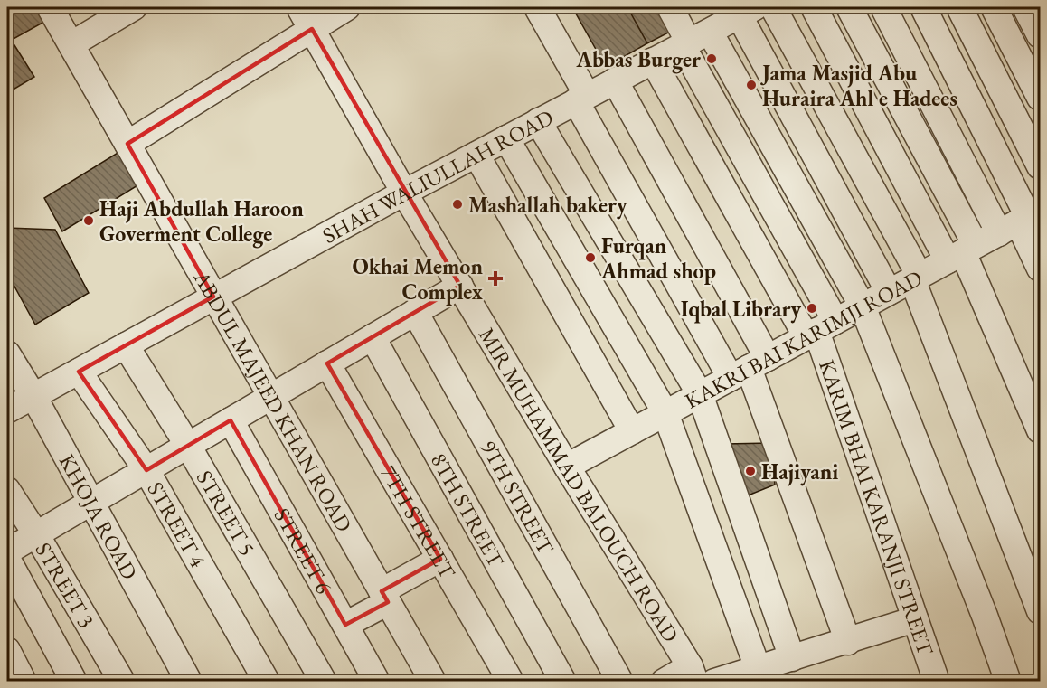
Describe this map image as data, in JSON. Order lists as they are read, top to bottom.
{
  "streets": {
    "street": [
      "SHAH WALIULLAH ROAD",
      "KAKRI BAI KARIMJI ROAD",
      "ABDUL MAJEED KHAN ROAD",
      "MIR MUHAMMAD BALOUCH ROAD",
      "9TH STREET",
      "KARIM BHAI KARANJI STREET",
      "8TH STREET",
      "STREET 5",
      "KHOJA ROAD",
      "7TH STREET",
      "STREET 4",
      "STREET 6",
      "STREET 3"
    ]
  },
  "crossings": [
    ["SHAH WALIULLAH ROAD", "ABDUL MAJEED KHAN ROAD"],
    ["SHAH WALIULLAH ROAD", "MIR MUHAMMAD BALOUCH ROAD"],
    ["SHAH WALIULLAH ROAD", "STREET 5"],
    ["SHAH WALIULLAH ROAD", "KHOJA ROAD"],
    ["SHAH WALIULLAH ROAD", "STREET 4"],
    ["KAKRI BAI KARIMJI ROAD", "MIR MUHAMMAD BALOUCH ROAD"],
    ["KAKRI BAI KARIMJI ROAD", "KARIM BHAI KARANJI STREET"]
  ],
  "places": {
    "other": [
      "Abbas Burger",
      "Jama Masjid Abu Huraira Ahl e Hadees",
      "Mashallah bakery",
      "Haji Abdullah Haroon Goverment College",
      "Furqan Ahmad shop",
      "Iqbal Library",
      "Hajiyani"
    ],
    "health": ["Okhai Memon Complex"]
  }
}
